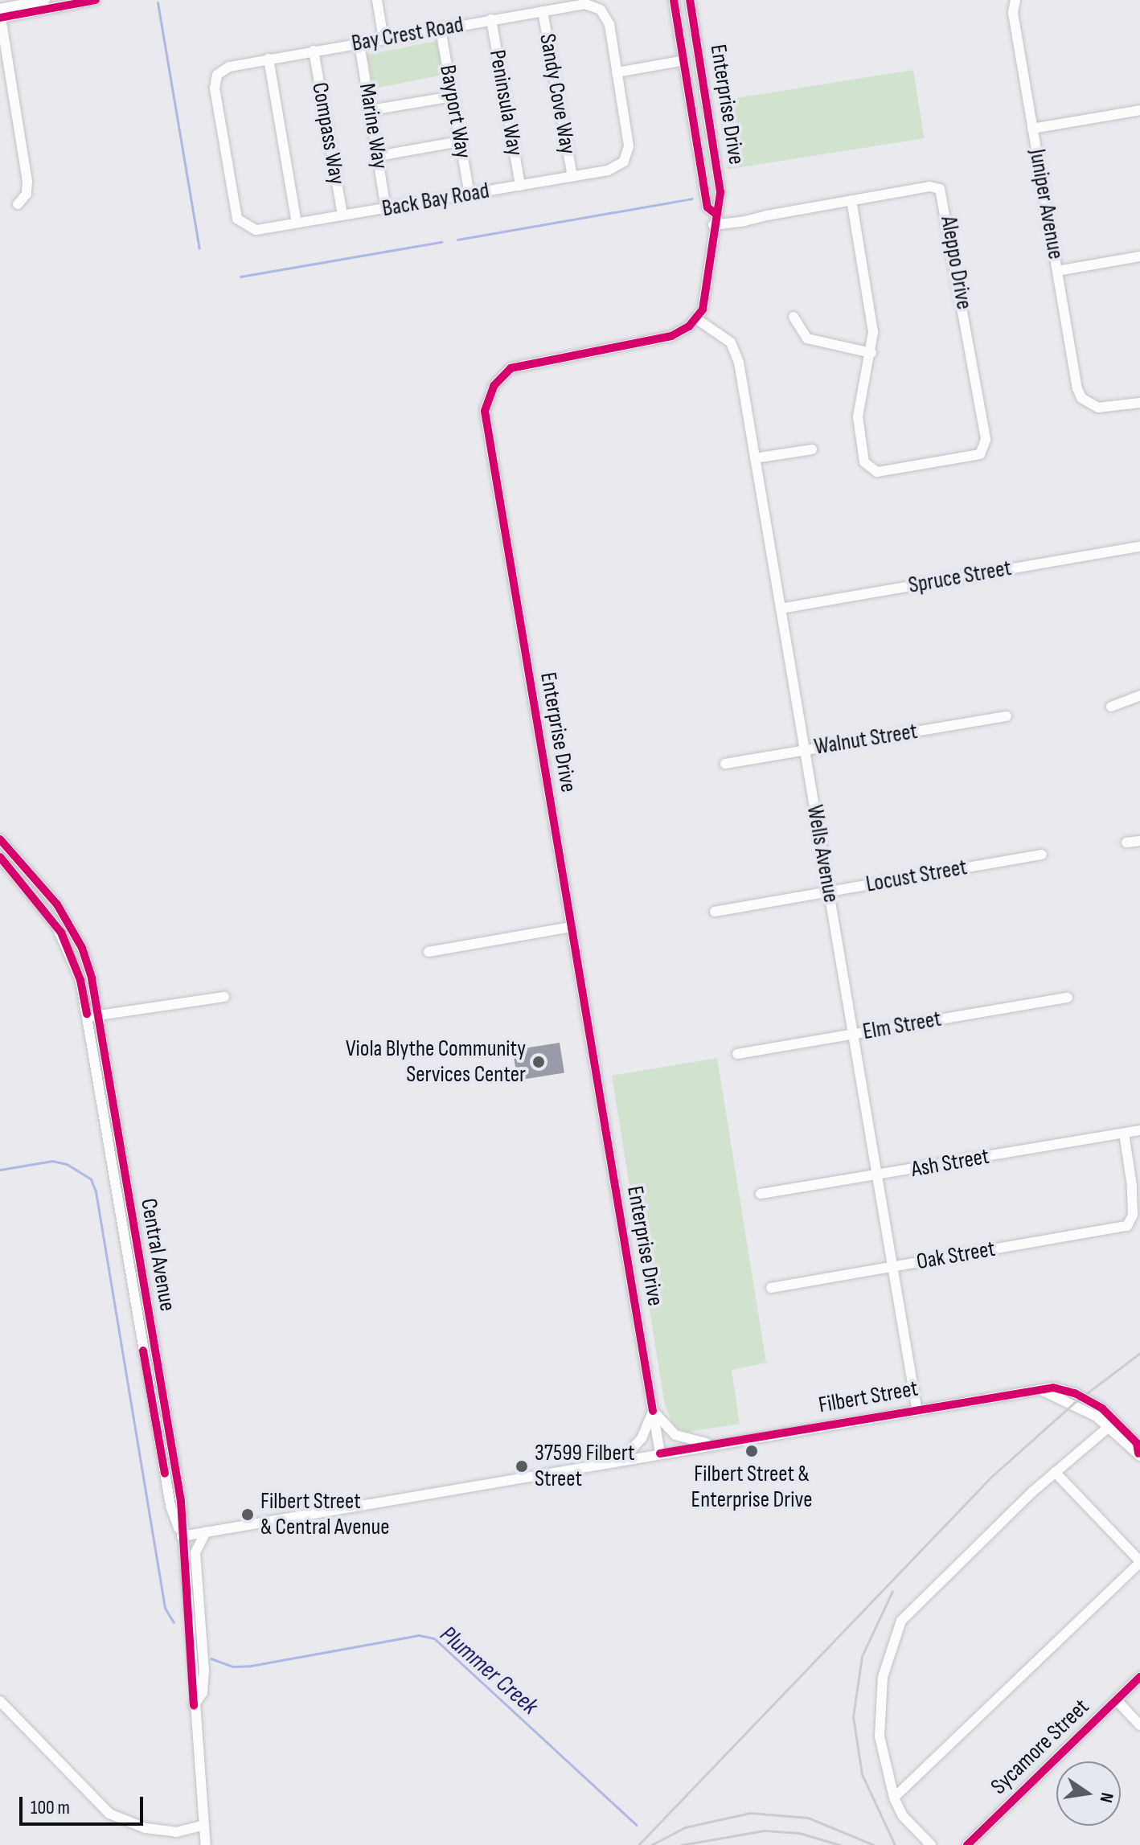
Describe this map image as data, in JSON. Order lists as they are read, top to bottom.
{
  "streets": {
    "street": [
      "Bay Crest Road",
      "Sandy Cove Way",
      "Peninsula Way",
      "Enterprise Drive",
      "Bayport Way",
      "Marine Way",
      "Compass Way",
      "Back Bay Road",
      "Juniper Avenue",
      "Aleppo Drive",
      "Spruce Street",
      "Walnut Street",
      "Wells Avenue",
      "Locust Street",
      "Elm Street",
      "Ash Street",
      "Central Avenue",
      "Oak Street",
      "Filbert Street",
      "Sycamore Street"
    ]
  },
  "crossings": [
    ["Bay Crest Road", "Sandy Cove Way"],
    ["Bay Crest Road", "Peninsula Way"],
    ["Bay Crest Road", "Bayport Way"],
    ["Bay Crest Road", "Marine Way"],
    ["Bay Crest Road", "Compass Way"],
    ["Bay Crest Road", "Back Bay Road"],
    ["Sandy Cove Way", "Back Bay Road"],
    ["Peninsula Way", "Back Bay Road"],
    ["Enterprise Drive", "Aleppo Drive"],
    ["Enterprise Drive", "Wells Avenue"],
    ["Enterprise Drive", "Filbert Street"],
    ["Bayport Way", "Back Bay Road"],
    ["Marine Way", "Back Bay Road"],
    ["Compass Way", "Back Bay Road"],
    ["Spruce Street", "Wells Avenue"],
    ["Walnut Street", "Wells Avenue"],
    ["Wells Avenue", "Locust Street"],
    ["Wells Avenue", "Elm Street"],
    ["Wells Avenue", "Ash Street"],
    ["Wells Avenue", "Oak Street"],
    ["Wells Avenue", "Filbert Street"],
    ["Ash Street", "Oak Street"],
    ["Central Avenue", "Filbert Street"]
  ],
  "water": ["Plummer Creek"],
  "places": [
    "Viola Blythe Community Services Center",
    "Filbert Street & Enterprise Drive",
    "37599 Filbert Street",
    "Filbert Street & Central Avenue"
  ],
  "scale_bar": "100 m",
  "north": "right"
}
